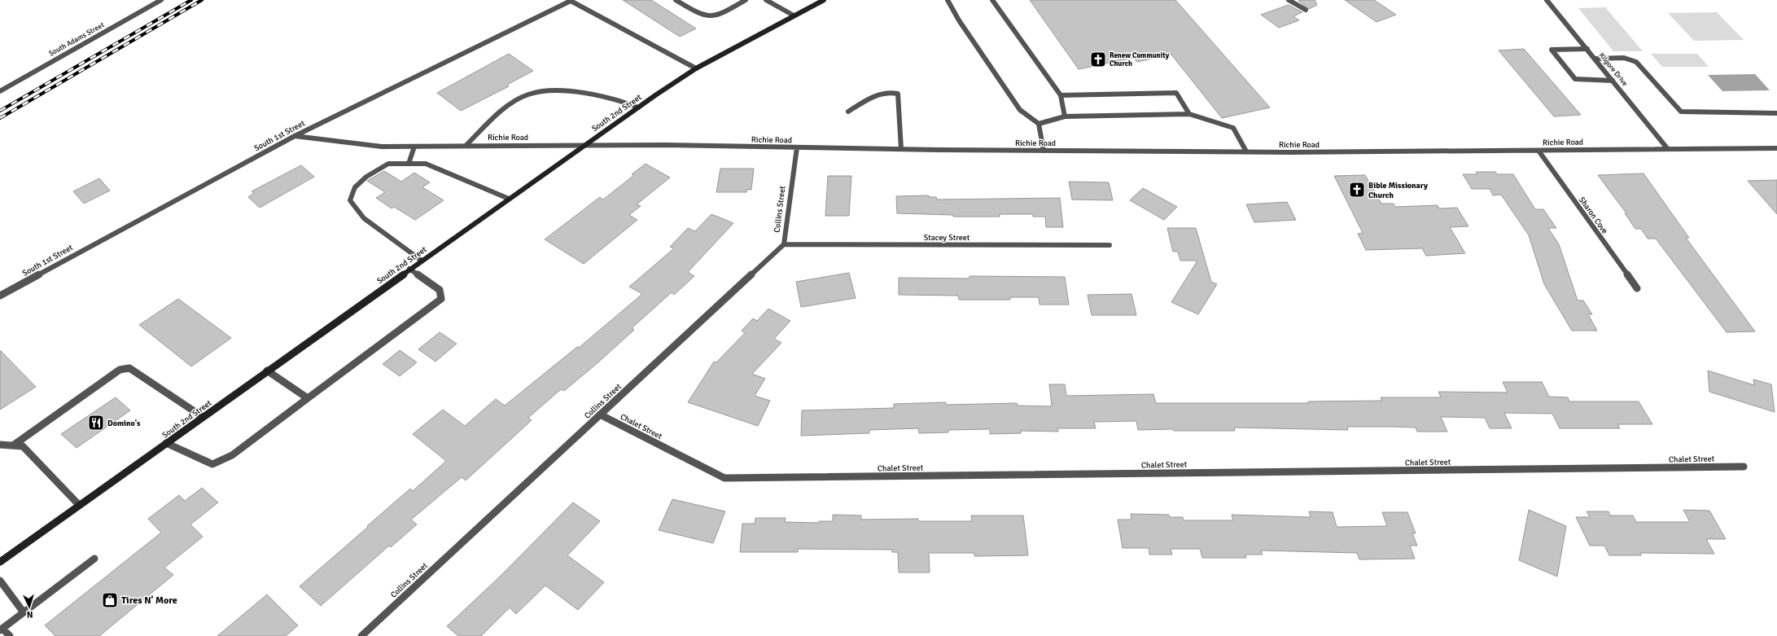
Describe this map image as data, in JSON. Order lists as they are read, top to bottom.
{
  "streets": {
    "main road": ["South 2nd Street"],
    "street": [
      "South Adams Street",
      "Kilgore Drive",
      "South 1st Street",
      "Richie Road",
      "Collins Street",
      "Sharon Cove",
      "Stacey Street",
      "Chalet Street"
    ]
  },
  "crossings": [
    ["Kilgore Drive", "Richie Road"],
    ["South 2nd Street", "Richie Road"],
    ["South 1st Street", "Richie Road"],
    ["Richie Road", "Collins Street"],
    ["Richie Road", "Sharon Cove"],
    ["Collins Street", "Stacey Street"],
    ["Collins Street", "Chalet Street"]
  ],
  "places": {
    "church": ["Renew Community Church", "Bible Missionary Church"],
    "restaurant": ["Domino's"],
    "shop": ["Tires N' More"]
  },
  "north": "bottom"
}
